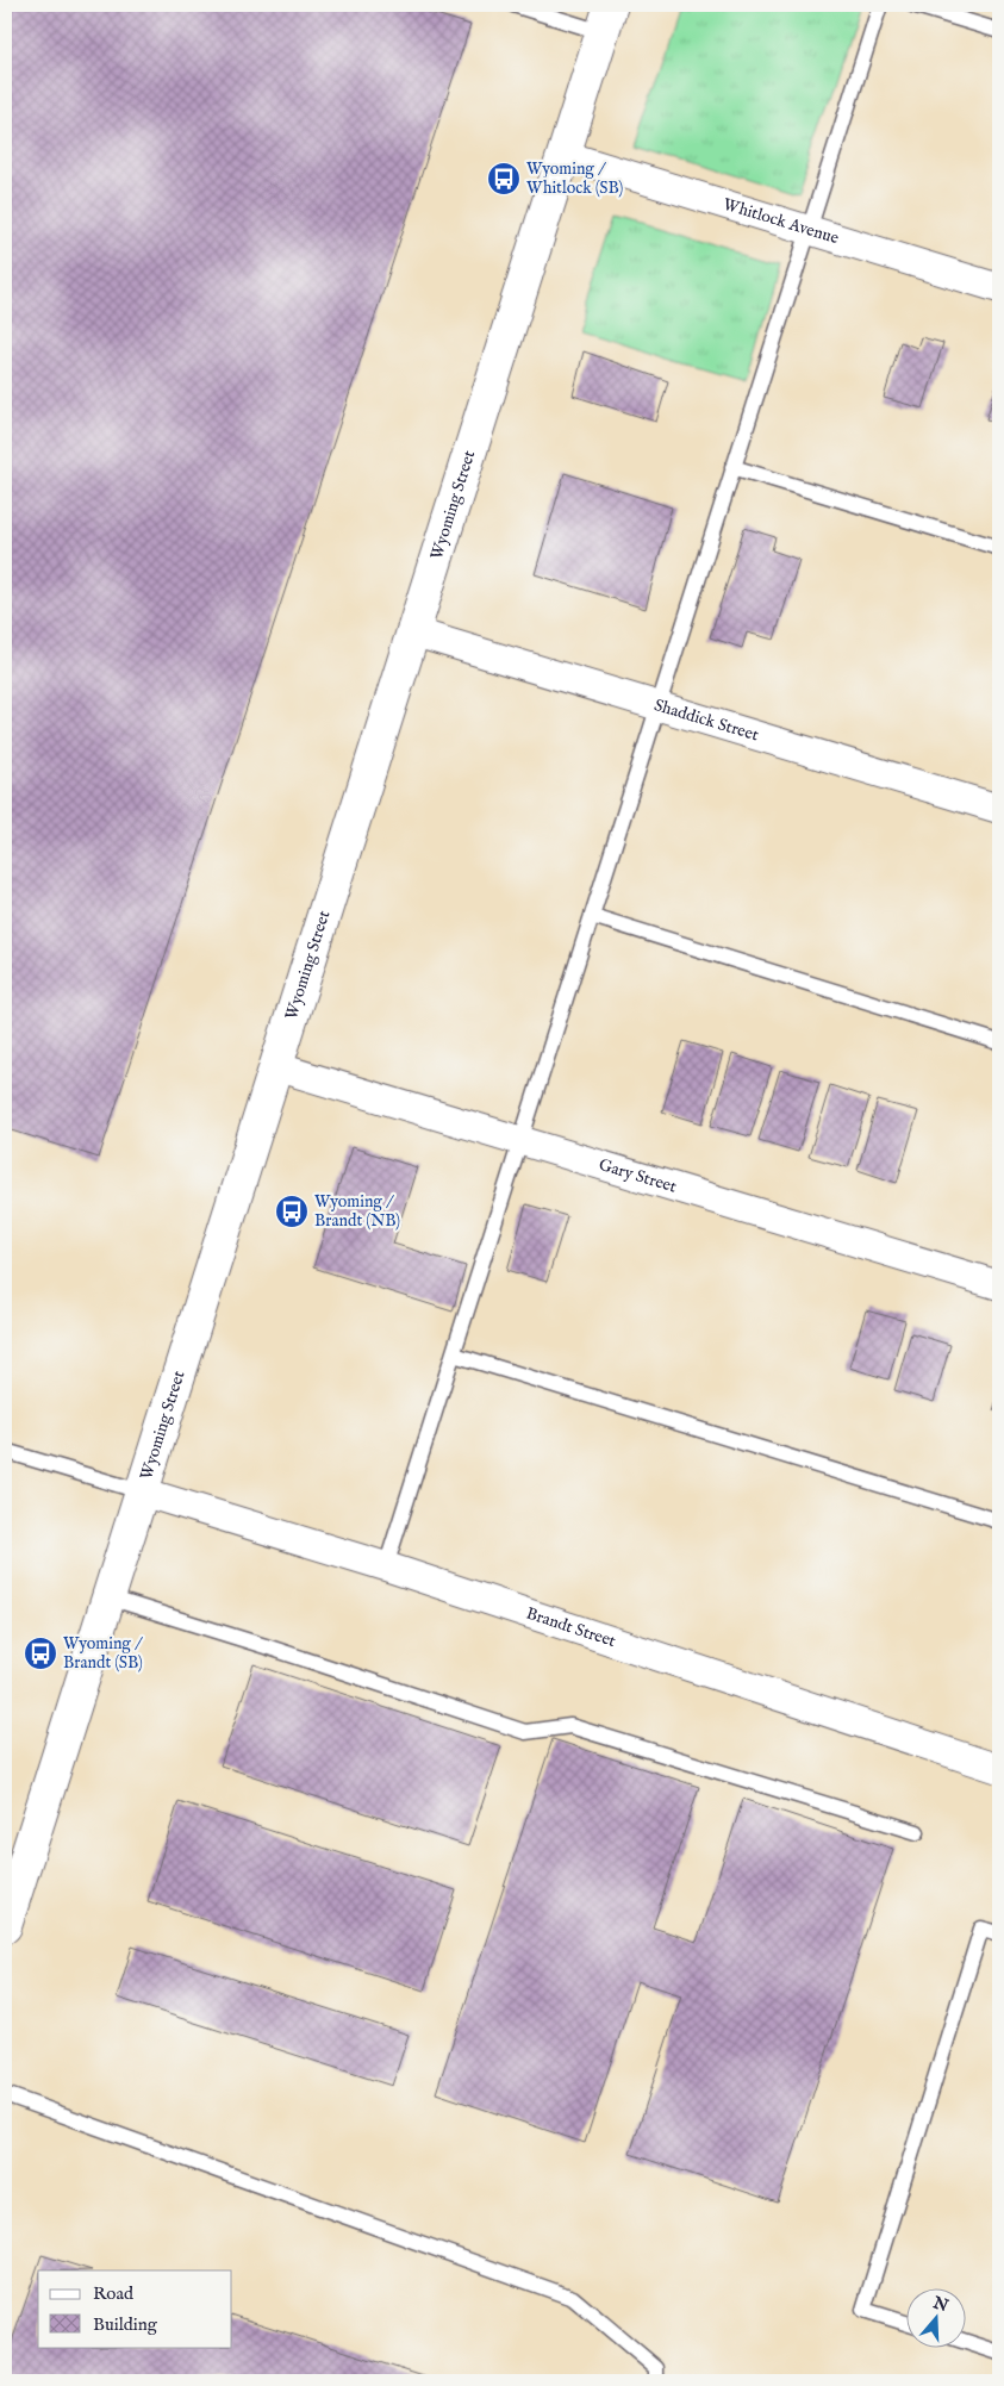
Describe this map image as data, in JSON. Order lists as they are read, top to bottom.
{
  "streets": {
    "street": [
      "Whitlock Avenue",
      "Wyoming Street",
      "Shaddick Street",
      "Gary Street",
      "Brandt Street"
    ]
  },
  "crossings": [
    ["Whitlock Avenue", "Wyoming Street"],
    ["Wyoming Street", "Shaddick Street"],
    ["Wyoming Street", "Gary Street"],
    ["Wyoming Street", "Brandt Street"]
  ],
  "places": {
    "bus stop": ["Wyoming / Whitlock (SB)", "Wyoming / Brandt (NB)", "Wyoming / Brandt (SB)"]
  },
  "legend": ["Road", "Building"],
  "north": "top"
}
